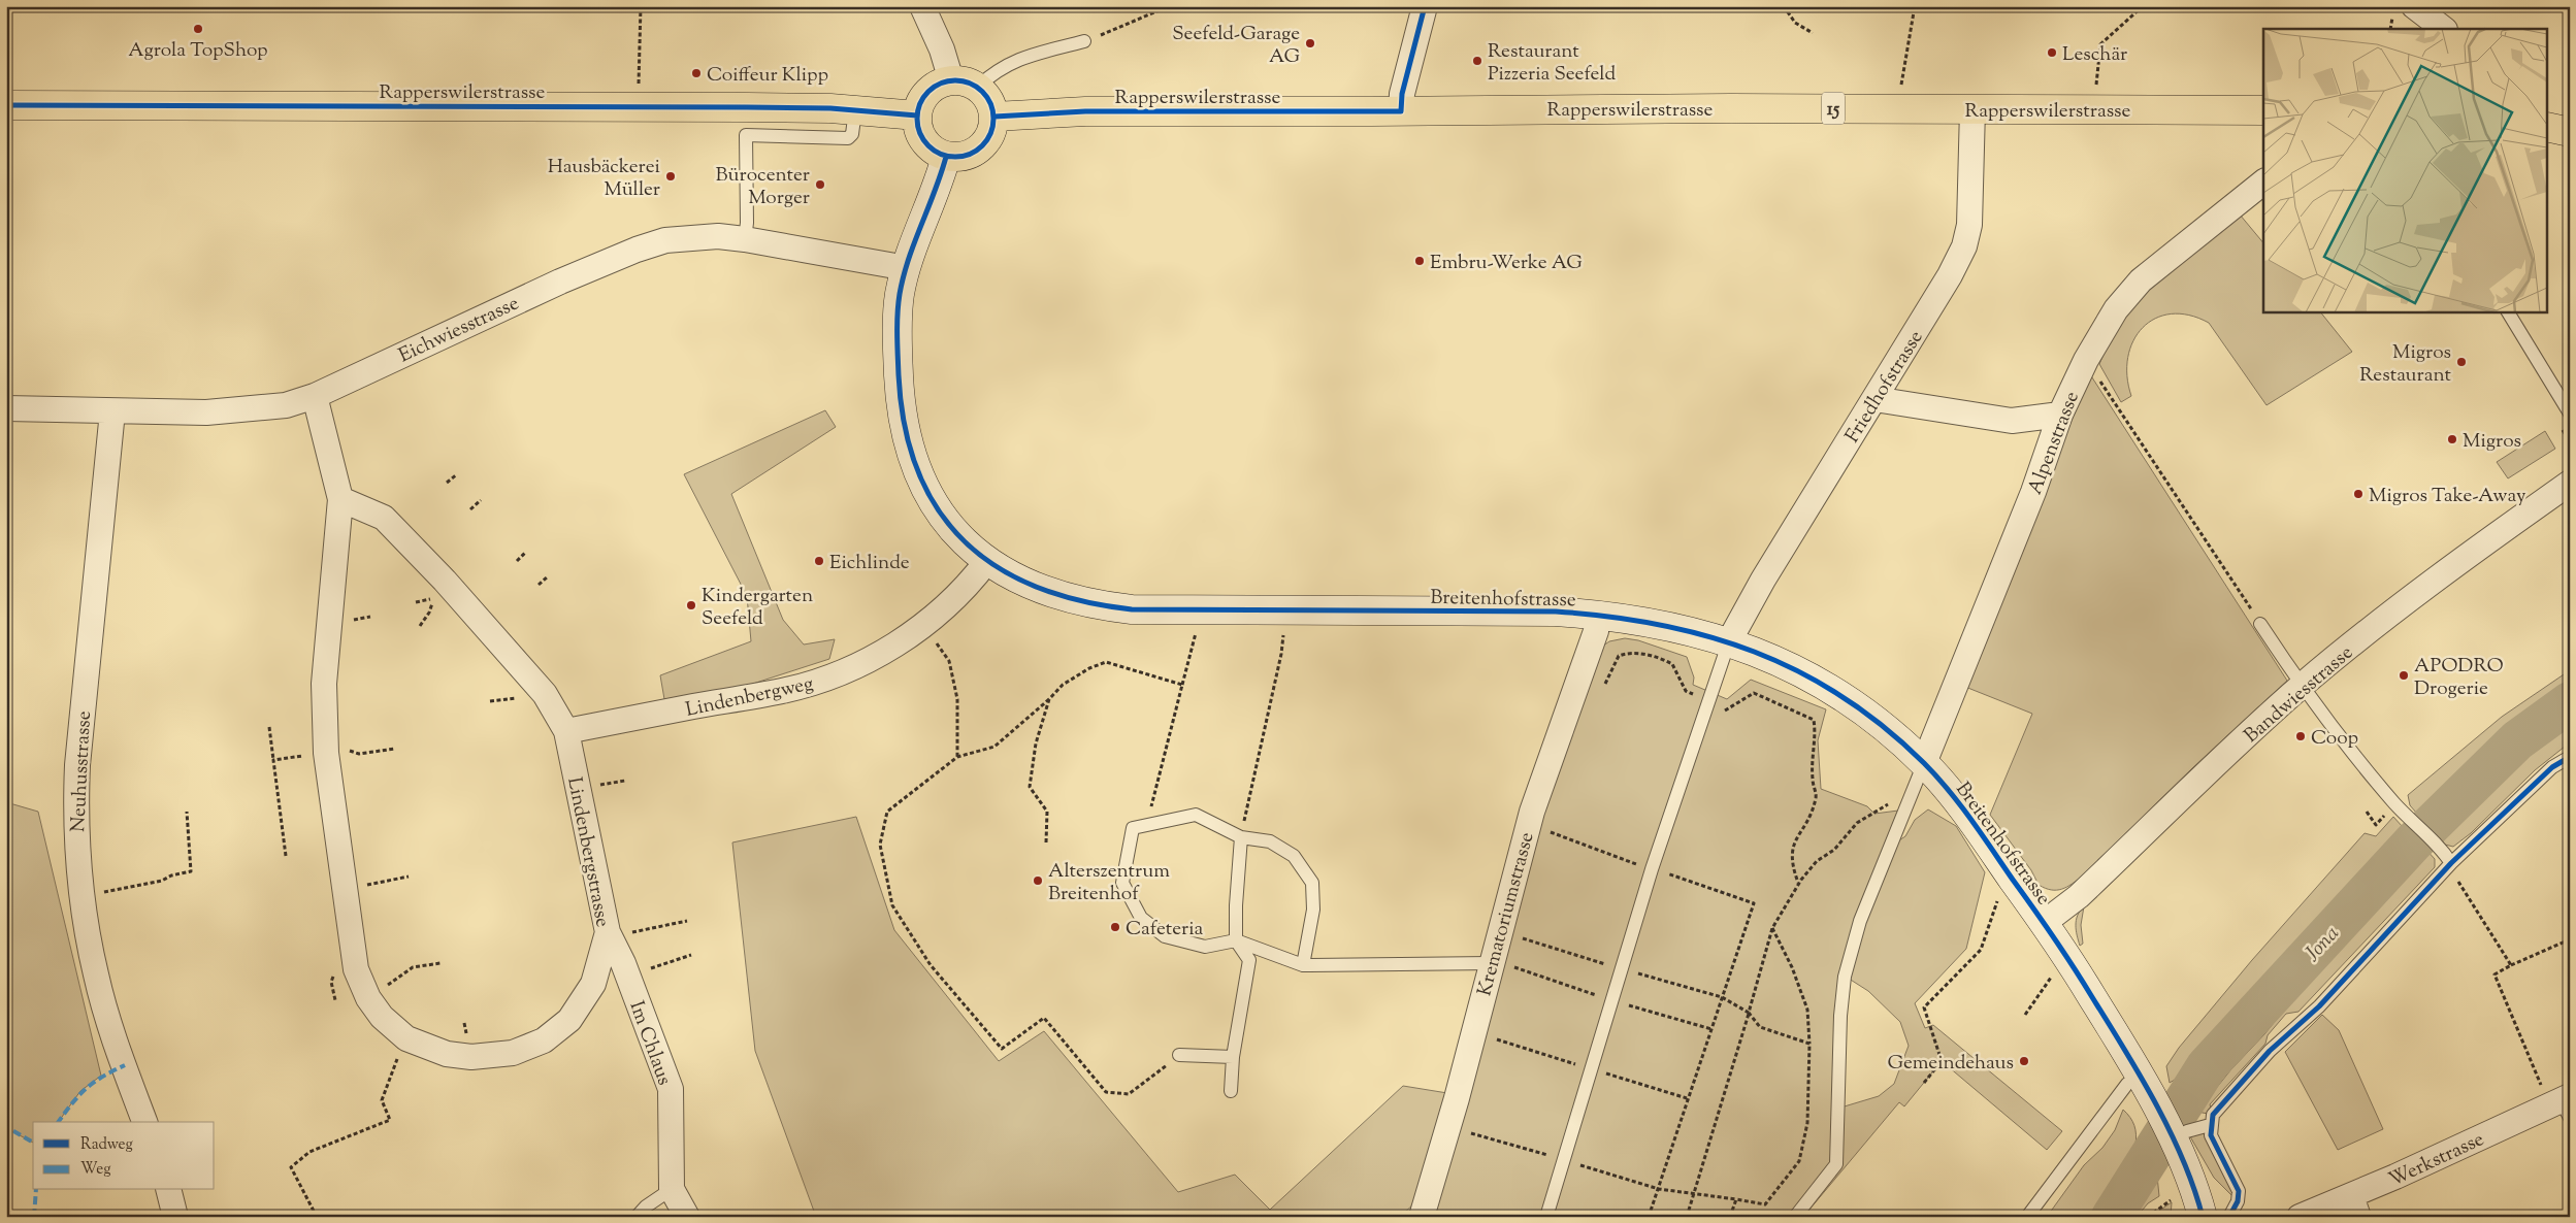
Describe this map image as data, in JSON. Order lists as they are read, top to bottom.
{
  "streets": {
    "main road": ["Rapperswilerstrasse", "15"],
    "street": [
      "Eichwiesstrasse",
      "Friedhofstrasse",
      "Alpenstrasse",
      "Breitenhofstrasse",
      "Bandwiesstrasse",
      "Lindenbergweg",
      "Neuhusstrasse",
      "Lindenbergstrasse",
      "Krematoriumstrasse",
      "Im Chlaus",
      "Werkstrasse"
    ]
  },
  "crossings": [
    ["Rapperswilerstrasse", "Friedhofstrasse"],
    ["Rapperswilerstrasse", "Breitenhofstrasse"],
    ["Eichwiesstrasse", "Breitenhofstrasse"],
    ["Eichwiesstrasse", "Neuhusstrasse"],
    ["Eichwiesstrasse", "Lindenbergstrasse"],
    ["Friedhofstrasse", "Breitenhofstrasse"],
    ["Alpenstrasse", "Breitenhofstrasse"],
    ["Breitenhofstrasse", "Bandwiesstrasse"],
    ["Breitenhofstrasse", "Lindenbergweg"],
    ["Breitenhofstrasse", "Krematoriumstrasse"],
    ["Lindenbergweg", "Lindenbergstrasse"],
    ["Lindenbergstrasse", "Im Chlaus"]
  ],
  "water": ["Jona"],
  "places": [
    "Agrola TopShop",
    "Seefeld-Garage AG",
    "Leschär",
    "Restaurant Pizzeria Seefeld",
    "Coiffeur Klipp",
    "Hausbäckerei Müller",
    "Bürocenter Morger",
    "Embru-Werke AG",
    "Migros Restaurant",
    "Migros",
    "Migros Take-Away",
    "Eichlinde",
    "Kindergarten Seefeld",
    "APODRO Drogerie",
    "Coop",
    "Alterszentrum Breitenhof",
    "Cafeteria",
    "Gemeindehaus"
  ],
  "legend": ["Radweg", "Weg"]
}
